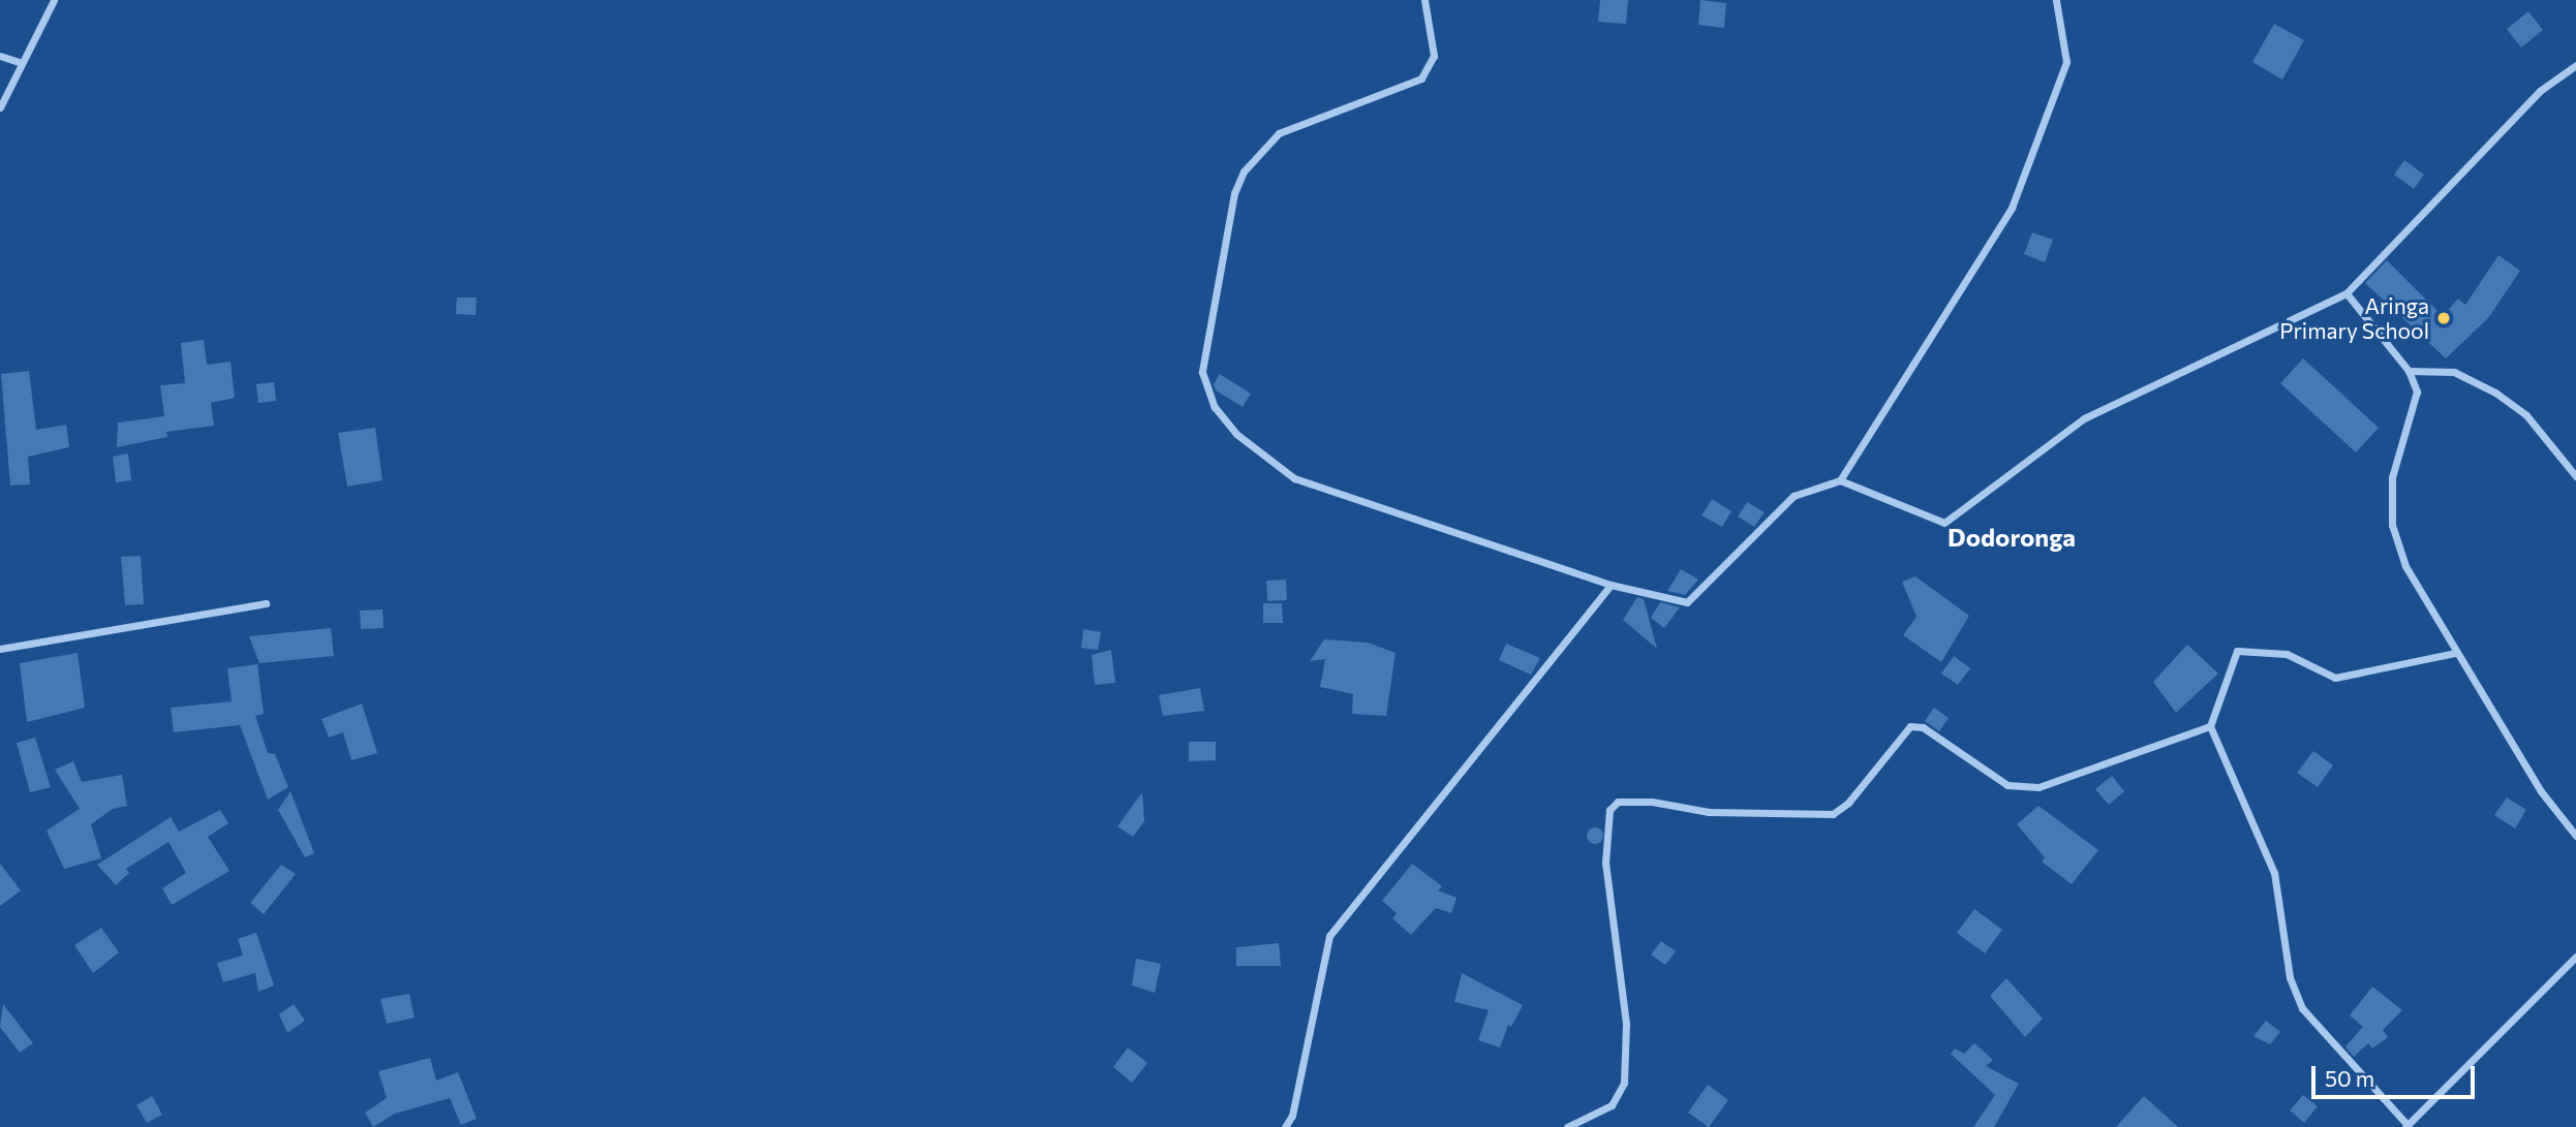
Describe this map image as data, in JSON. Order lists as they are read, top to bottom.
{
  "districts": ["Dodoronga"],
  "places": ["Aringa Primary School"],
  "scale_bar": "50 m"
}
